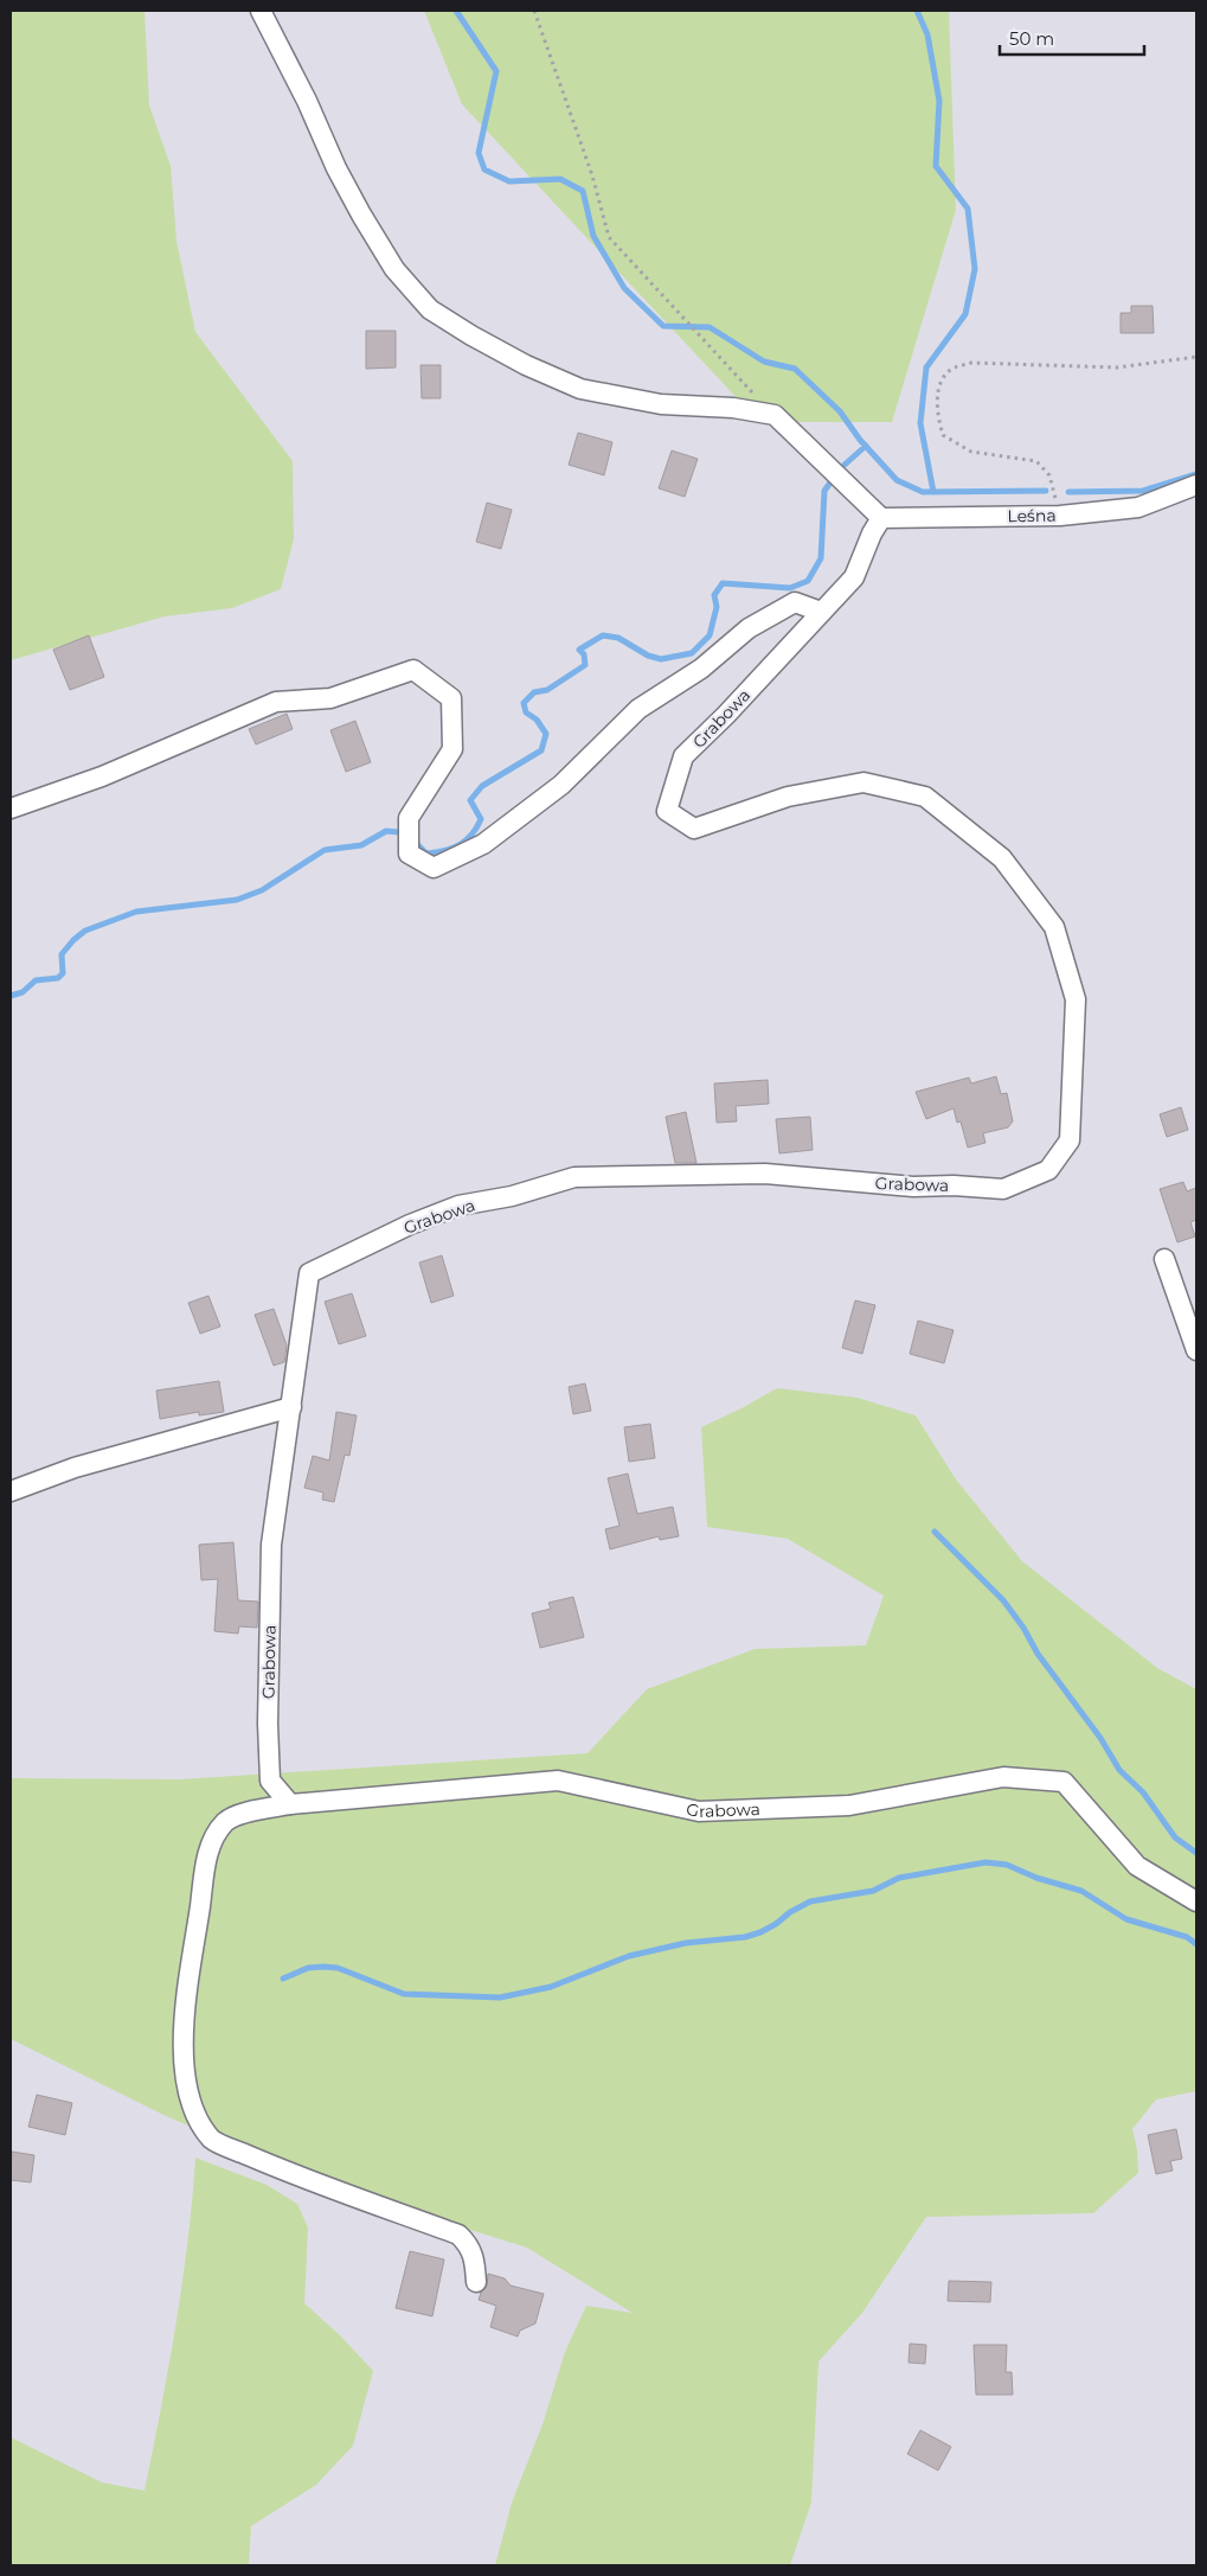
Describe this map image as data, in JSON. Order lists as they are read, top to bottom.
{
  "streets": {
    "street": ["Leśna", "Grabowa"]
  },
  "crossings": [
    ["Leśna", "Grabowa"]
  ],
  "scale_bar": "50 m"
}
